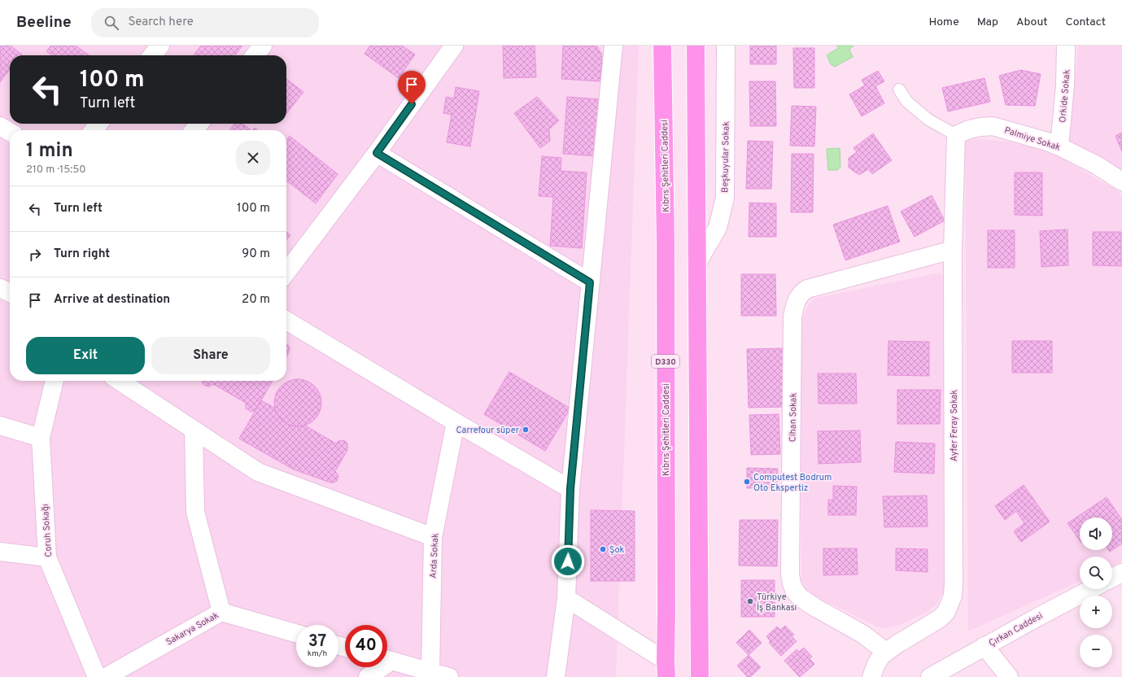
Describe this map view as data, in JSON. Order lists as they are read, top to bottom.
{
  "streets": {
    "highway": ["Kıbrıs Şehitleri Caddesi", "D330"],
    "street": [
      "Orkide Sokak",
      "Palmiye Sokak",
      "Beşkuyular Sokak",
      "Cihan Sokak",
      "Ayfer Feray Sokak",
      "Coruh Sokağı",
      "Arda Sokak",
      "Sakarya Sokak",
      "Çırkan Caddesi"
    ]
  },
  "crossings": [
    ["Orkide Sokak", "Palmiye Sokak"],
    ["Palmiye Sokak", "Ayfer Feray Sokak"],
    ["Cihan Sokak", "Ayfer Feray Sokak"]
  ],
  "places": [
    "Carrefour süper",
    "Computest Bodrum Oto Ekspertiz",
    "Şok",
    "Türkiye İş Bankası"
  ],
  "page": {
    "header": "Beeline",
    "search": "Search here",
    "nav": [
      "Home",
      "Map",
      "About",
      "Contact"
    ],
    "turn": ["100 m", "Turn left"],
    "heading": ["1 min", "210 m · 15:50"],
    "list": [
      {
        "name": "Turn left",
        "value": "100 m"
      },
      {
        "name": "Turn right",
        "value": "90 m"
      },
      {
        "name": "Arrive at destination",
        "value": "20 m"
      }
    ],
    "buttons": ["Exit", "Share"],
    "map_buttons": ["+", "−"],
    "speed": "37 km/h",
    "limit": "40"
  }
}
